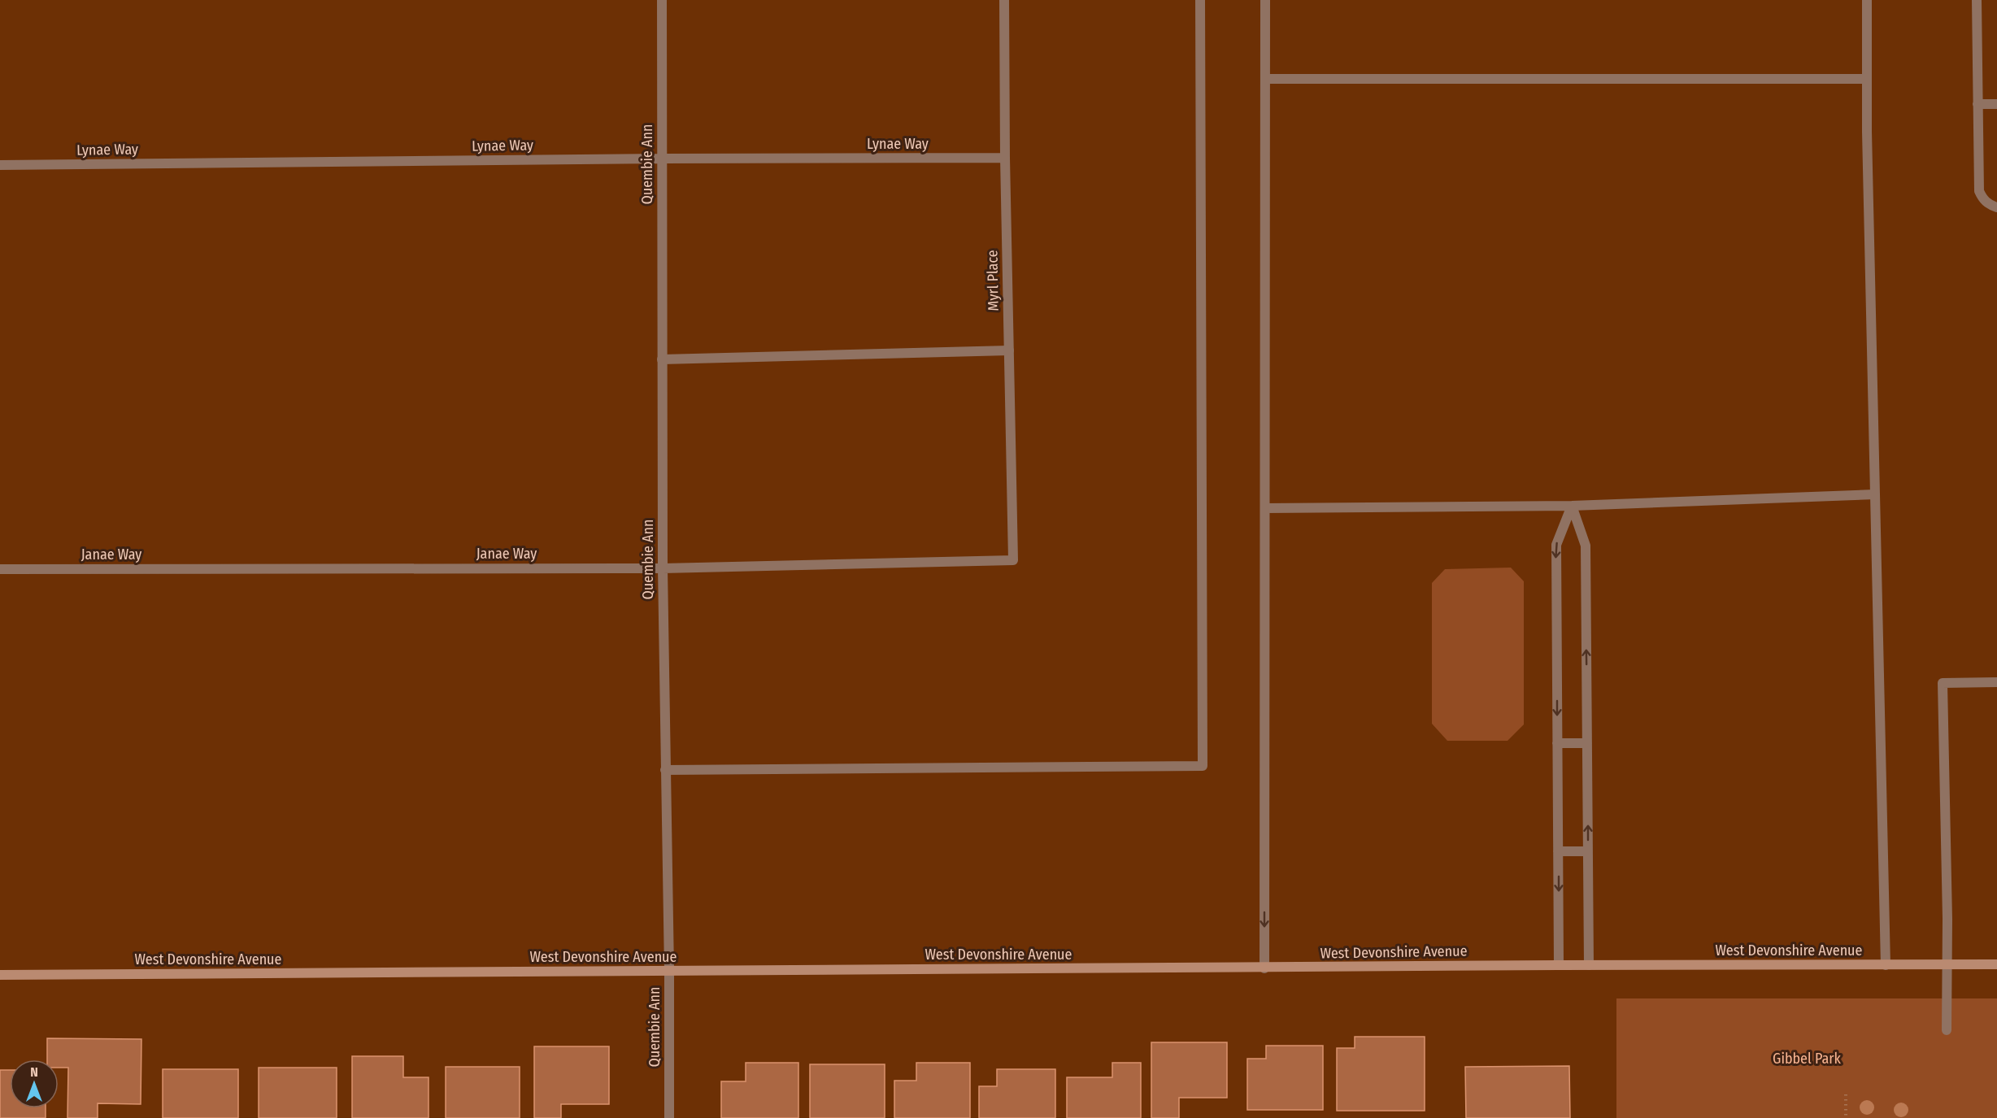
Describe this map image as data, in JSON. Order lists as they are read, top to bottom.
{
  "streets": {
    "street": [
      "Lynae Way",
      "Quembie Ann",
      "Myrl Place",
      "Janae Way",
      "West Devonshire Avenue"
    ]
  },
  "crossings": [
    ["Lynae Way", "Quembie Ann"],
    ["Lynae Way", "Myrl Place"],
    ["Quembie Ann", "Janae Way"],
    ["Quembie Ann", "West Devonshire Avenue"],
    ["Myrl Place", "Janae Way"]
  ],
  "parks": ["Gibbel Park"],
  "north": "top"
}
